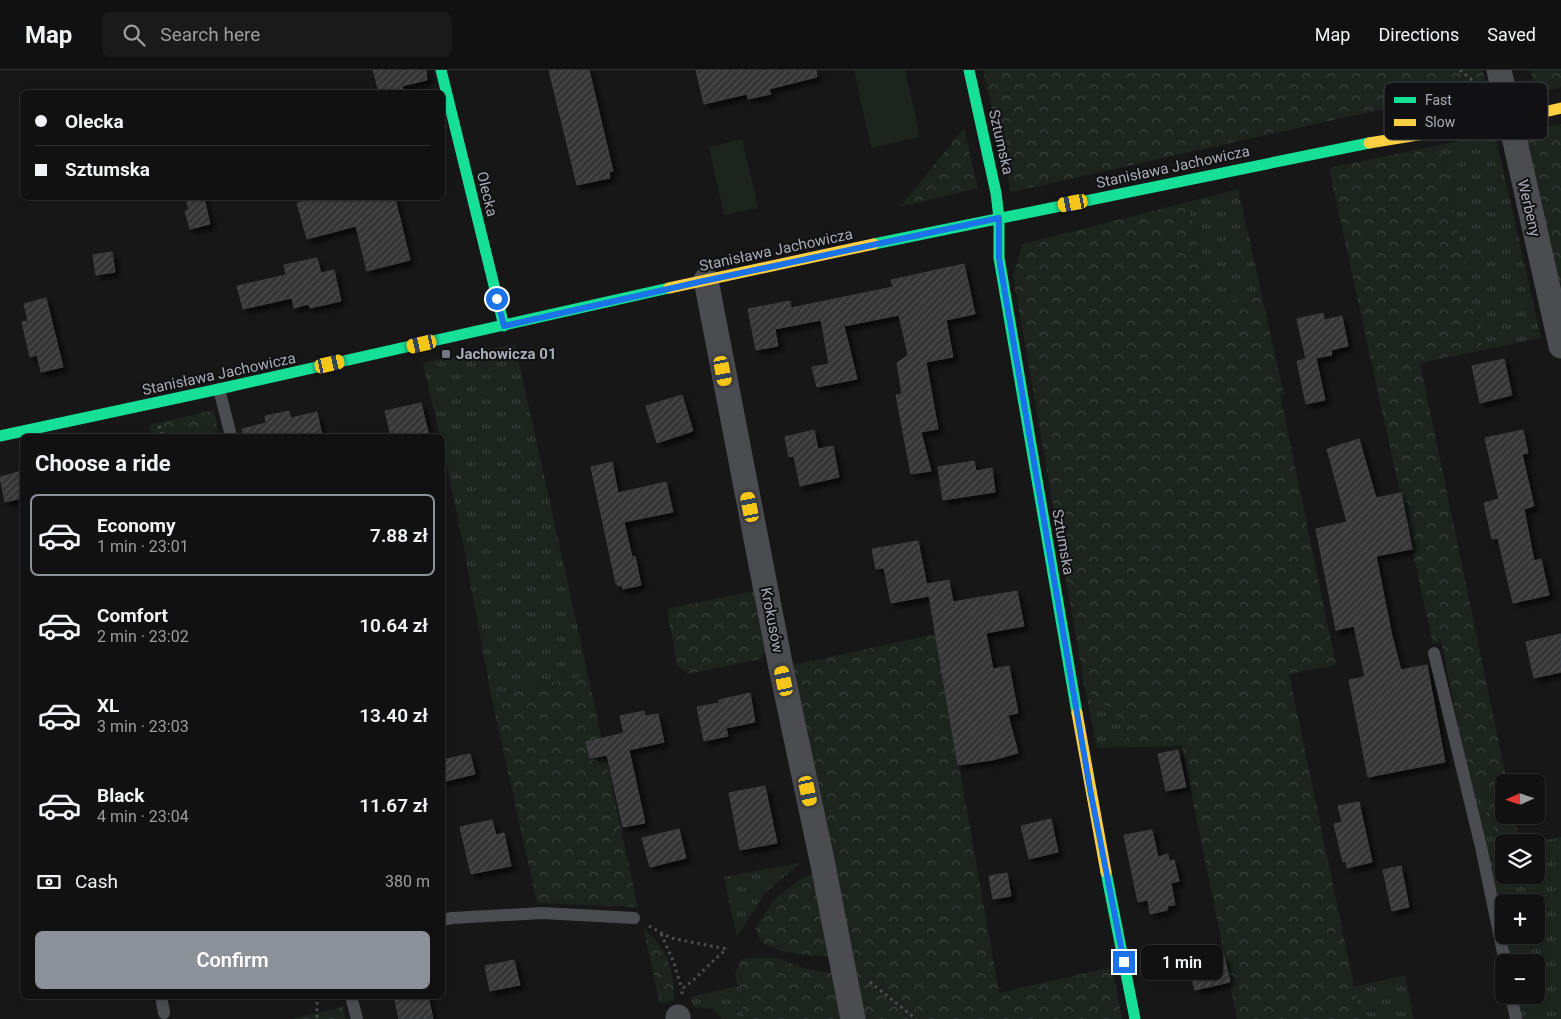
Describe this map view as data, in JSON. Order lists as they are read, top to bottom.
{
  "streets": {
    "street": [
      "Sztumska",
      "Stanisława Jachowicza",
      "Olecka",
      "Werbeny",
      "Krokusów"
    ]
  },
  "crossings": [
    ["Sztumska", "Stanisława Jachowicza"],
    ["Stanisława Jachowicza", "Olecka"],
    ["Stanisława Jachowicza", "Krokusów"]
  ],
  "places": {
    "transit": ["Jachowicza 01"]
  },
  "legend": ["Fast", "Slow"],
  "north": "left",
  "page": {
    "header": "Map",
    "search": "Search here",
    "nav": ["Map", "Directions", "Saved"],
    "banner": ["Olecka", "Sztumska"],
    "heading": "Choose a ride",
    "list": [
      {
        "name": "Economy",
        "note": "1 min · 23:01",
        "value": "7.88 zł"
      },
      {
        "name": "Comfort",
        "note": "2 min · 23:02",
        "value": "10.64 zł"
      },
      {
        "name": "XL",
        "note": "3 min · 23:03",
        "value": "13.40 zł"
      },
      {
        "name": "Black",
        "note": "4 min · 23:04",
        "value": "11.67 zł"
      }
    ],
    "map_buttons": ["+", "−"],
    "pay": ["Cash", "380 m"],
    "buttons": "Confirm",
    "bubble": "1 min"
  }
}
